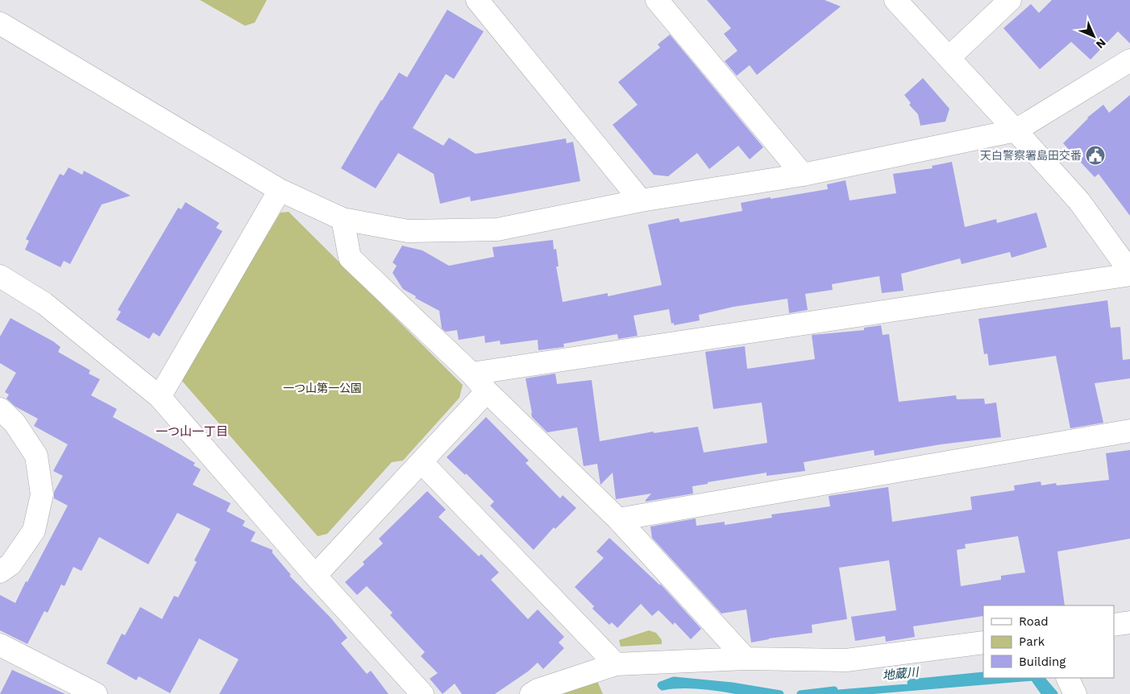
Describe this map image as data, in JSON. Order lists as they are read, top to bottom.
{
  "districts": ["一つ山一丁目"],
  "water": ["地蔵川"],
  "parks": ["一つ山第一公園"],
  "places": {
    "public building": ["天白警察署島田交番"]
  },
  "legend": ["Road", "Park", "Building"],
  "north": "bottom right"
}
